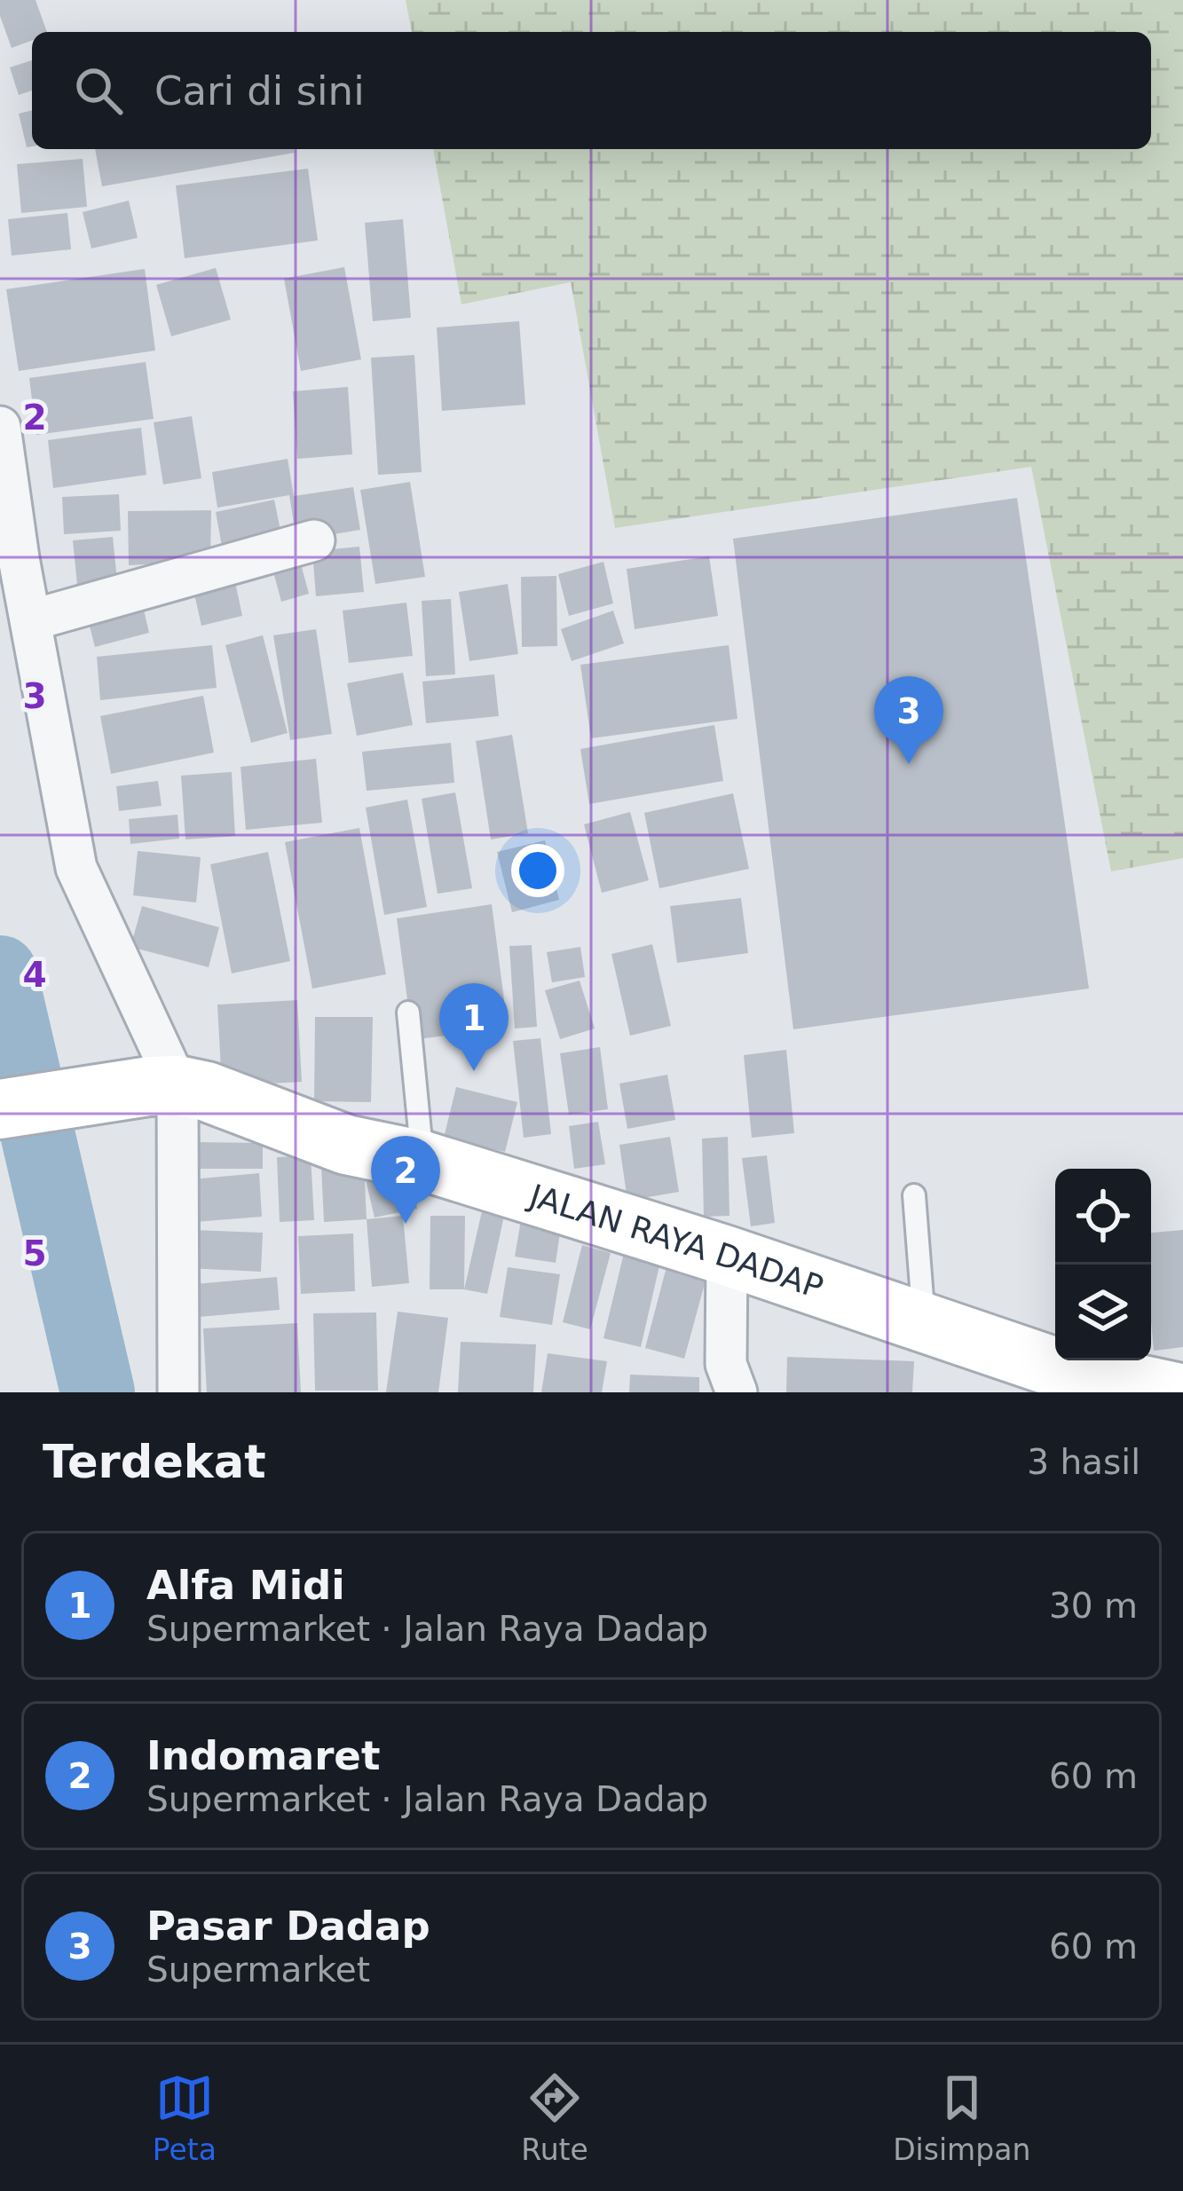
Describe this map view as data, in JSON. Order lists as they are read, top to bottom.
{
  "streets": {
    "main road": ["JALAN RAYA DADAP"]
  },
  "page": {
    "search": "Cari di sini",
    "pins": ["3", "1", "2"],
    "heading": ["Terdekat", "3 hasil"],
    "list": [
      {
        "mark": "1",
        "name": "Alfa Midi",
        "note": "Supermarket · Jalan Raya Dadap",
        "value": "30 m"
      },
      {
        "mark": "2",
        "name": "Indomaret",
        "note": "Supermarket · Jalan Raya Dadap",
        "value": "60 m"
      },
      {
        "mark": "3",
        "name": "Pasar Dadap",
        "note": "Supermarket",
        "value": "60 m"
      }
    ],
    "nav": ["Peta", "Rute", "Disimpan"]
  },
  "grid": {
    "rows": [
      "2",
      "3",
      "4",
      "5"
    ]
  }
}
